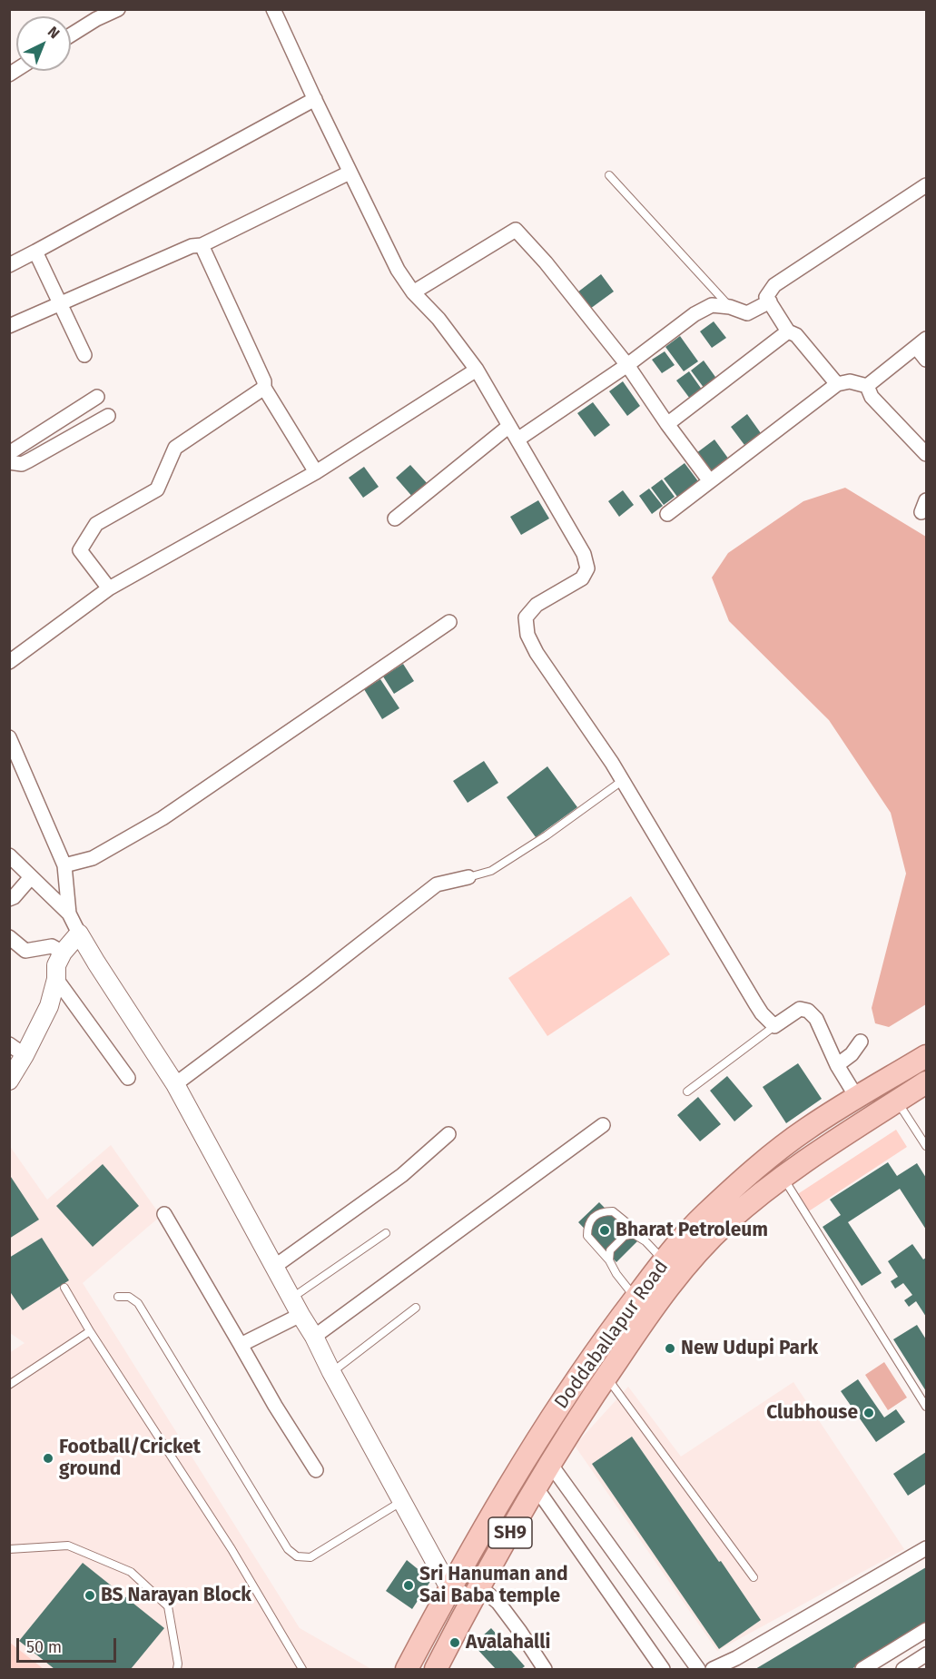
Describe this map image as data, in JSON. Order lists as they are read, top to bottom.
{
  "streets": {
    "main road": ["Doddaballapur Road", "SH9"]
  },
  "places": [
    "Bharat Petroleum",
    "New Udupi Park",
    "Clubhouse",
    "Football/Cricket ground",
    "Sri Hanuman and Sai Baba temple",
    "BS Narayan Block",
    "Avalahalli"
  ],
  "scale_bar": "50 m",
  "north": "top right"
}
